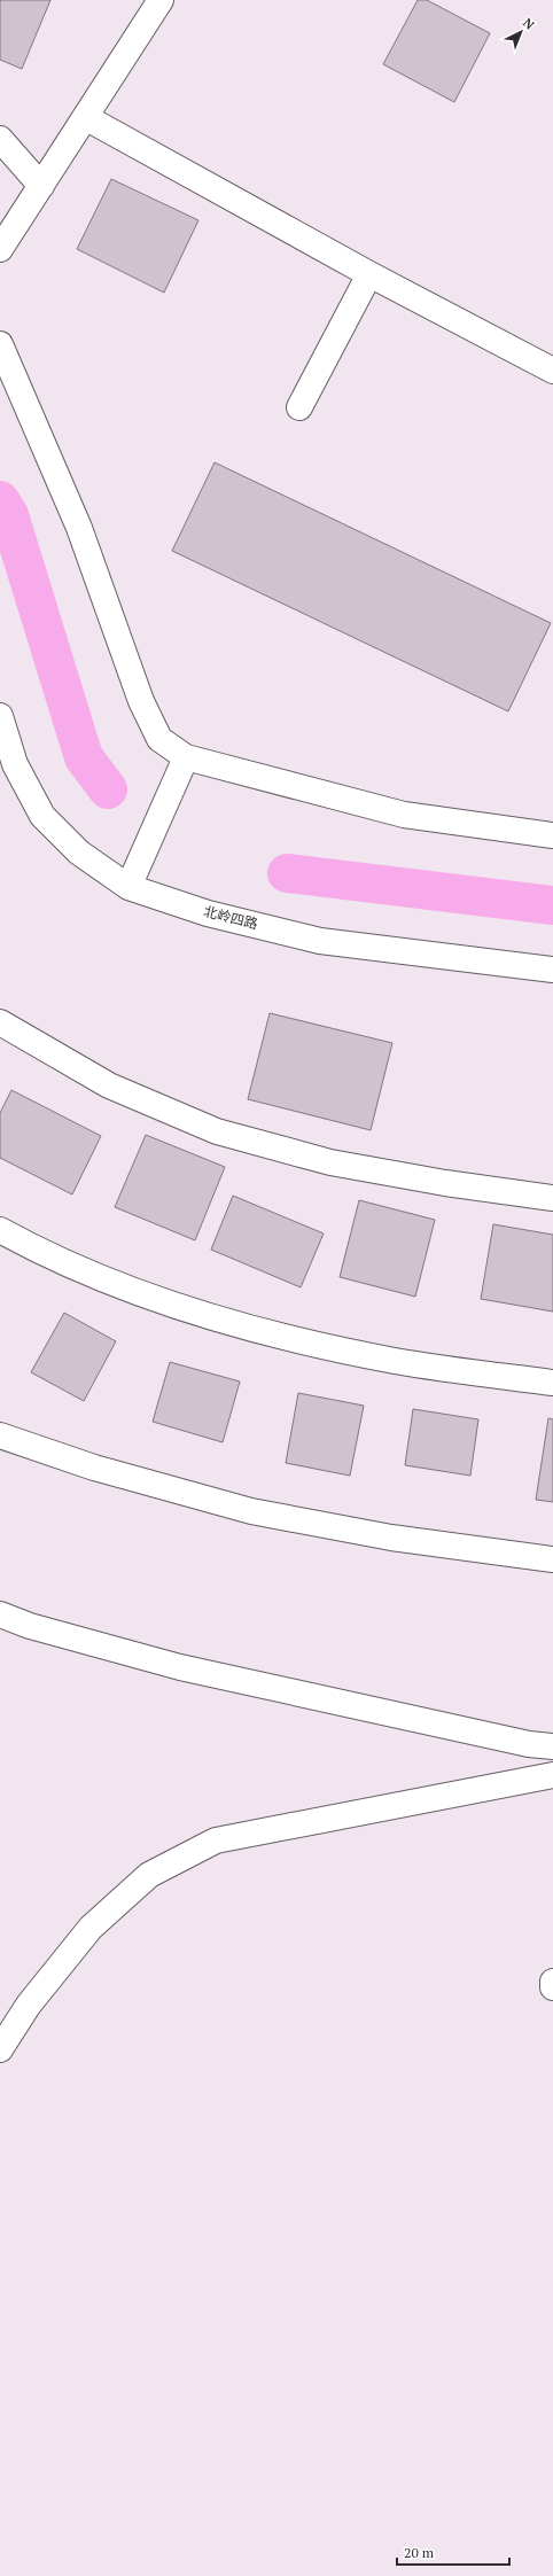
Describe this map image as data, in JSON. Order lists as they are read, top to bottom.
{
  "streets": {
    "street": ["北岭四路"]
  },
  "scale_bar": "20 m",
  "north": "top right"
}
